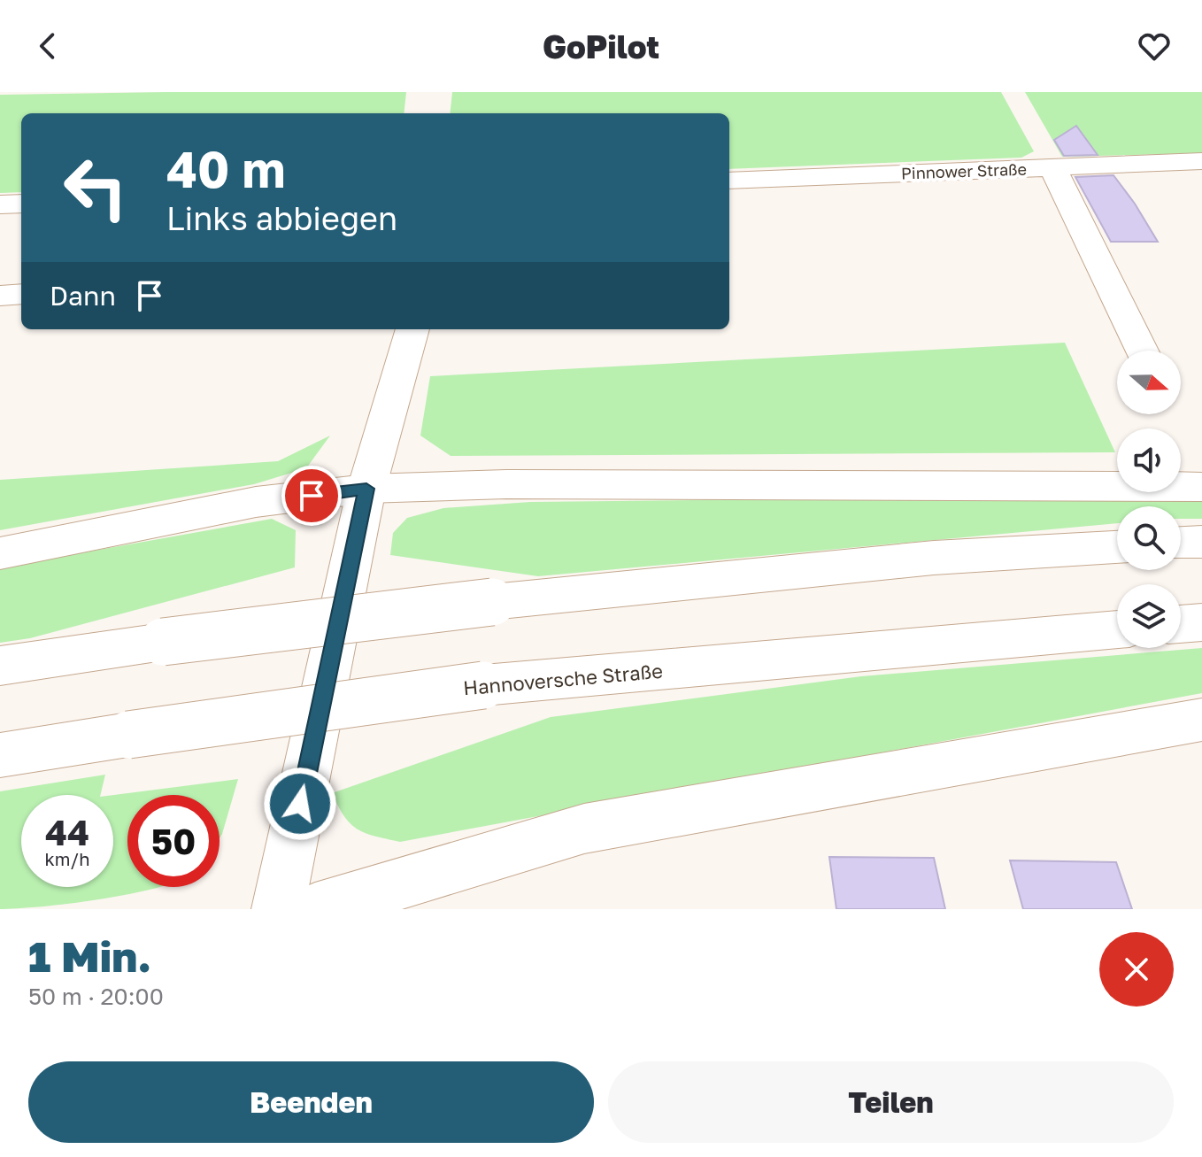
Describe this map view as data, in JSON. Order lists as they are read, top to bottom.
{
  "streets": {
    "main road": ["Pinnower Straße", "Hannoversche Straße"]
  },
  "north": "right",
  "page": {
    "header": "GoPilot",
    "turn": ["40 m", "Links abbiegen"],
    "then": "Dann",
    "speed": "44 km/h",
    "limit": "50",
    "heading": ["1 Min.", "50 m · 20:00"],
    "buttons": ["Beenden", "Teilen"]
  }
}
